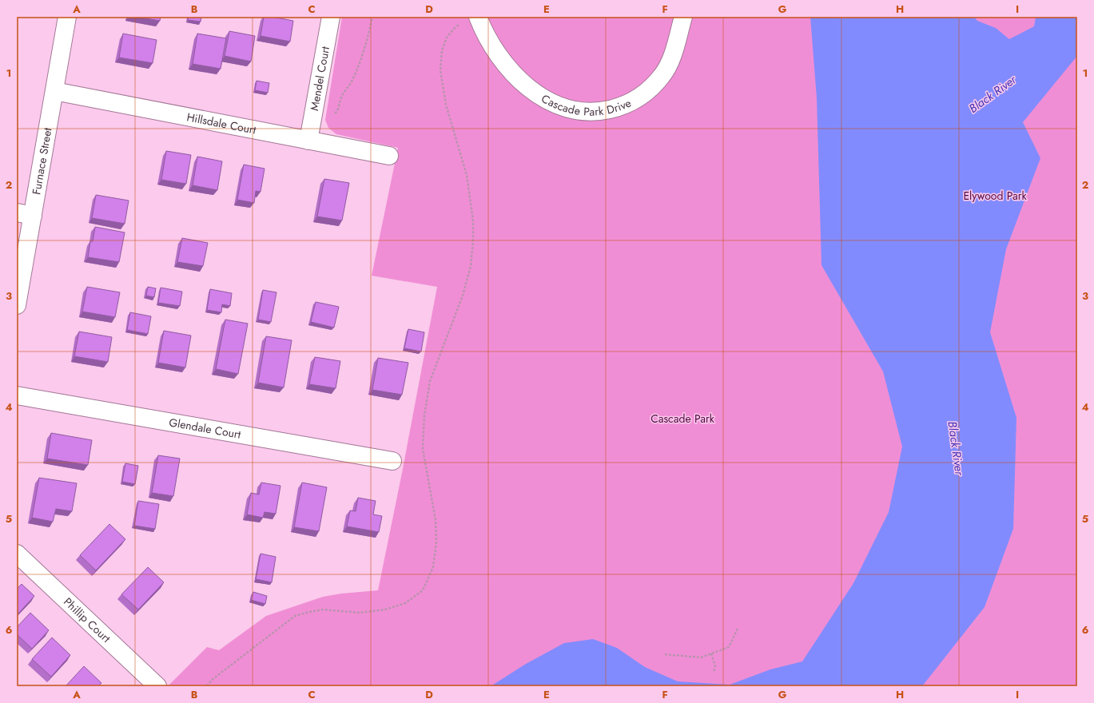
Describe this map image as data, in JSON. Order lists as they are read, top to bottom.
{
  "streets": {
    "street": [
      "Mendel Court",
      "Cascade Park Drive",
      "Hillsdale Court",
      "Furnace Street",
      "Glendale Court",
      "Phillip Court"
    ]
  },
  "crossings": [
    ["Mendel Court", "Hillsdale Court"],
    ["Hillsdale Court", "Furnace Street"]
  ],
  "water": ["Black River"],
  "parks": ["Elywood Park", "Cascade Park"],
  "grid": {
    "columns": [
      "A",
      "B",
      "C",
      "D",
      "E",
      "F",
      "G",
      "H",
      "I"
    ],
    "rows": [
      "1",
      "2",
      "3",
      "4",
      "5",
      "6"
    ]
  }
}
